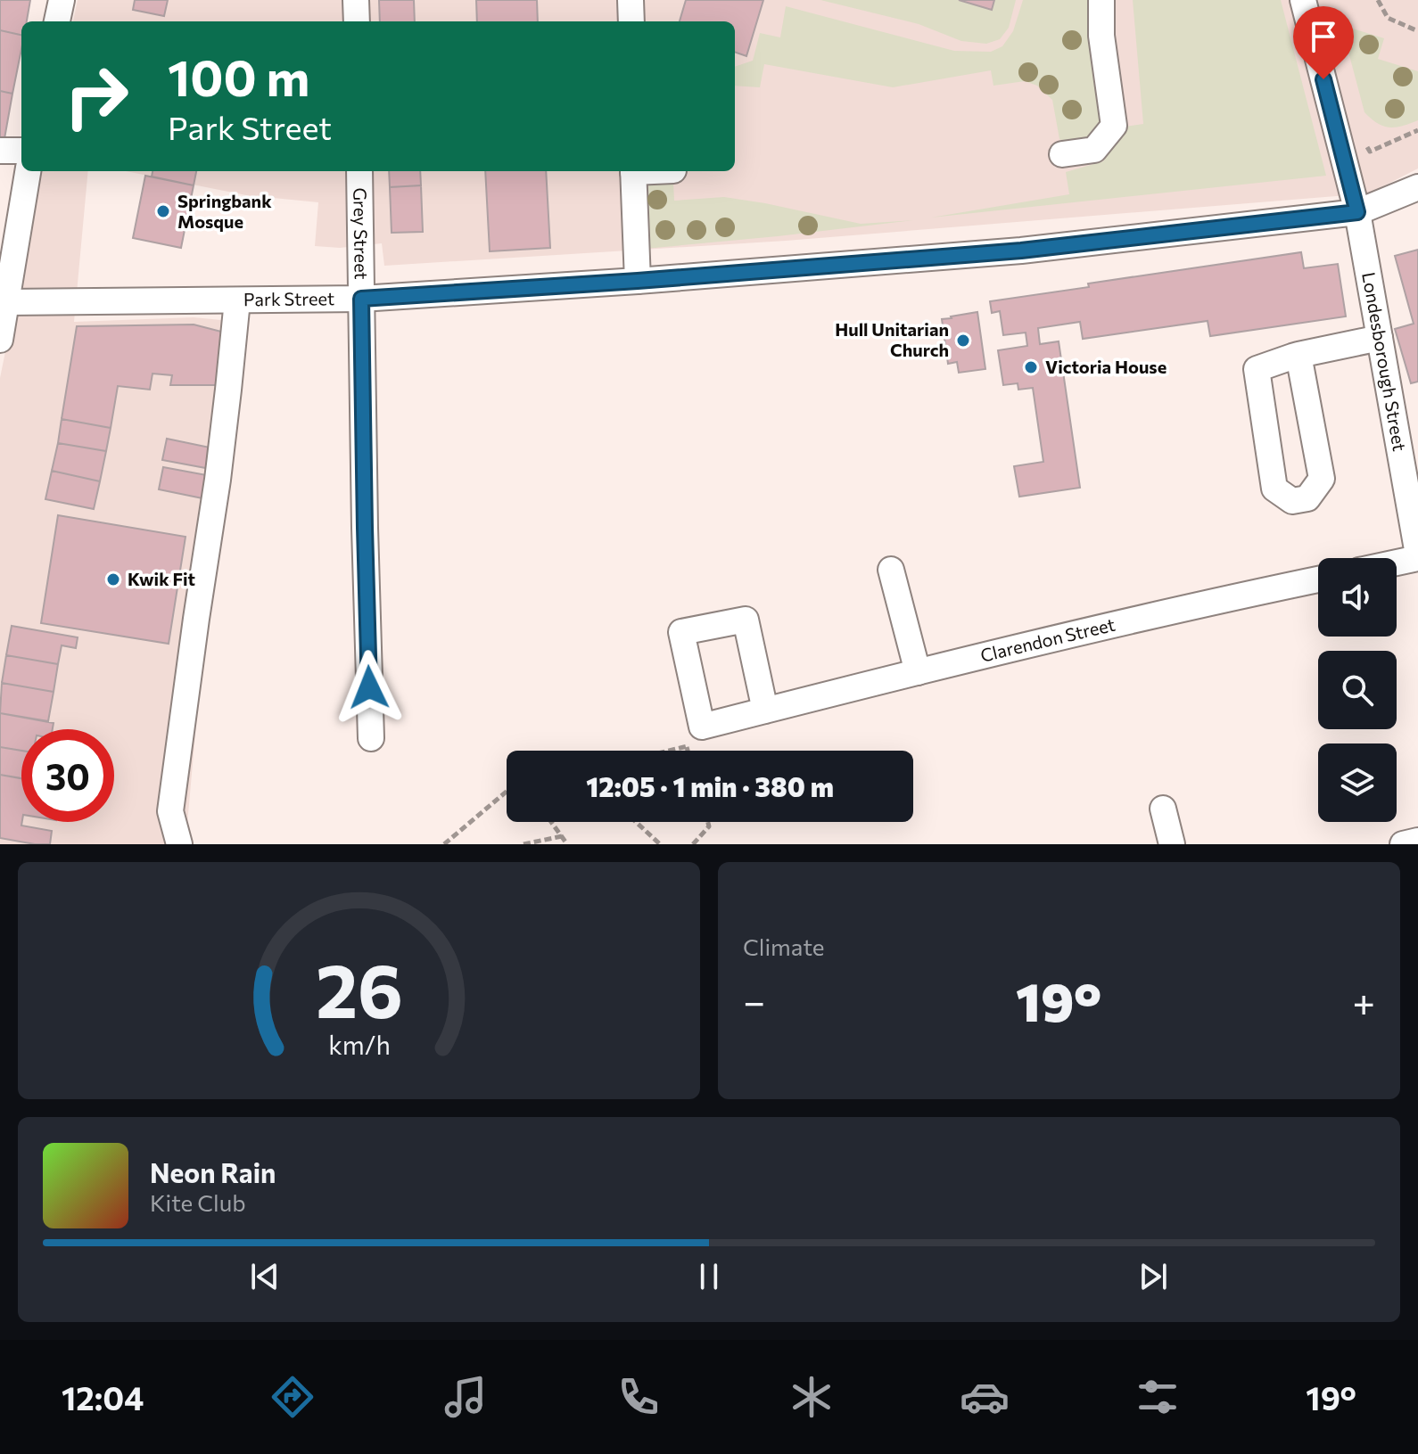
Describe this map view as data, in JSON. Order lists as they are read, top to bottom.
{
  "streets": {
    "street": [
      "Grey Street",
      "Park Street",
      "Londesborough Street",
      "Clarendon Street"
    ]
  },
  "crossings": [
    ["Grey Street", "Park Street"],
    ["Park Street", "Londesborough Street"]
  ],
  "places": [
    "Springbank Mosque",
    "Hull Unitarian Church",
    "Victoria House",
    "Kwik Fit"
  ],
  "page": {
    "turn": ["100 m", "Park Street"],
    "limit": "30",
    "trip": "12:05 · 1 min · 380 m",
    "tile": "Climate",
    "heat": ["−", "19°", "+"],
    "song": ["Neon Rain", "Kite Club"],
    "tabs": ["12:04", "19°"],
    "gauge": ["26", "km/h"]
  }
}
